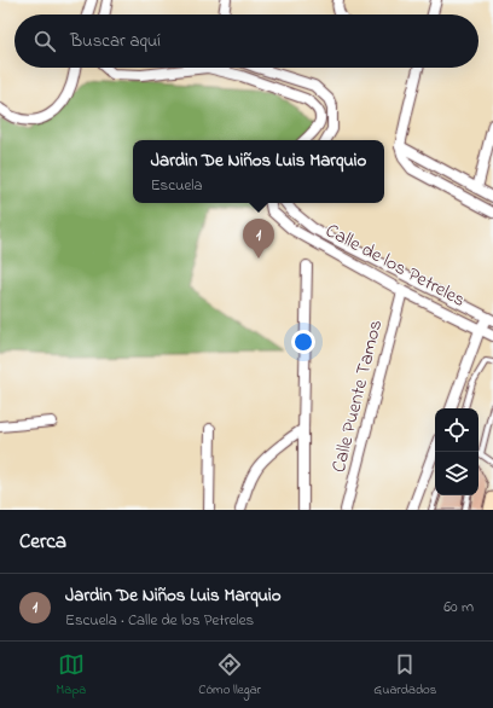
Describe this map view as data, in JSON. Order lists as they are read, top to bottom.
{
  "streets": {
    "street": ["Calle de los Petreles", "Calle Puente Tamos"]
  },
  "crossings": [
    ["Calle de los Petreles", "Calle Puente Tamos"]
  ],
  "page": {
    "search": "Buscar aquí",
    "popup": ["Jardin De Niños Luis Marquio", "Escuela"],
    "pins": "1",
    "heading": "Cerca",
    "list": [
      {
        "mark": "1",
        "name": "Jardin De Niños Luis Marquio",
        "note": "Escuela · Calle de los Petreles",
        "value": "60 m"
      }
    ],
    "nav": ["Mapa", "Cómo llegar", "Guardados"]
  }
}
